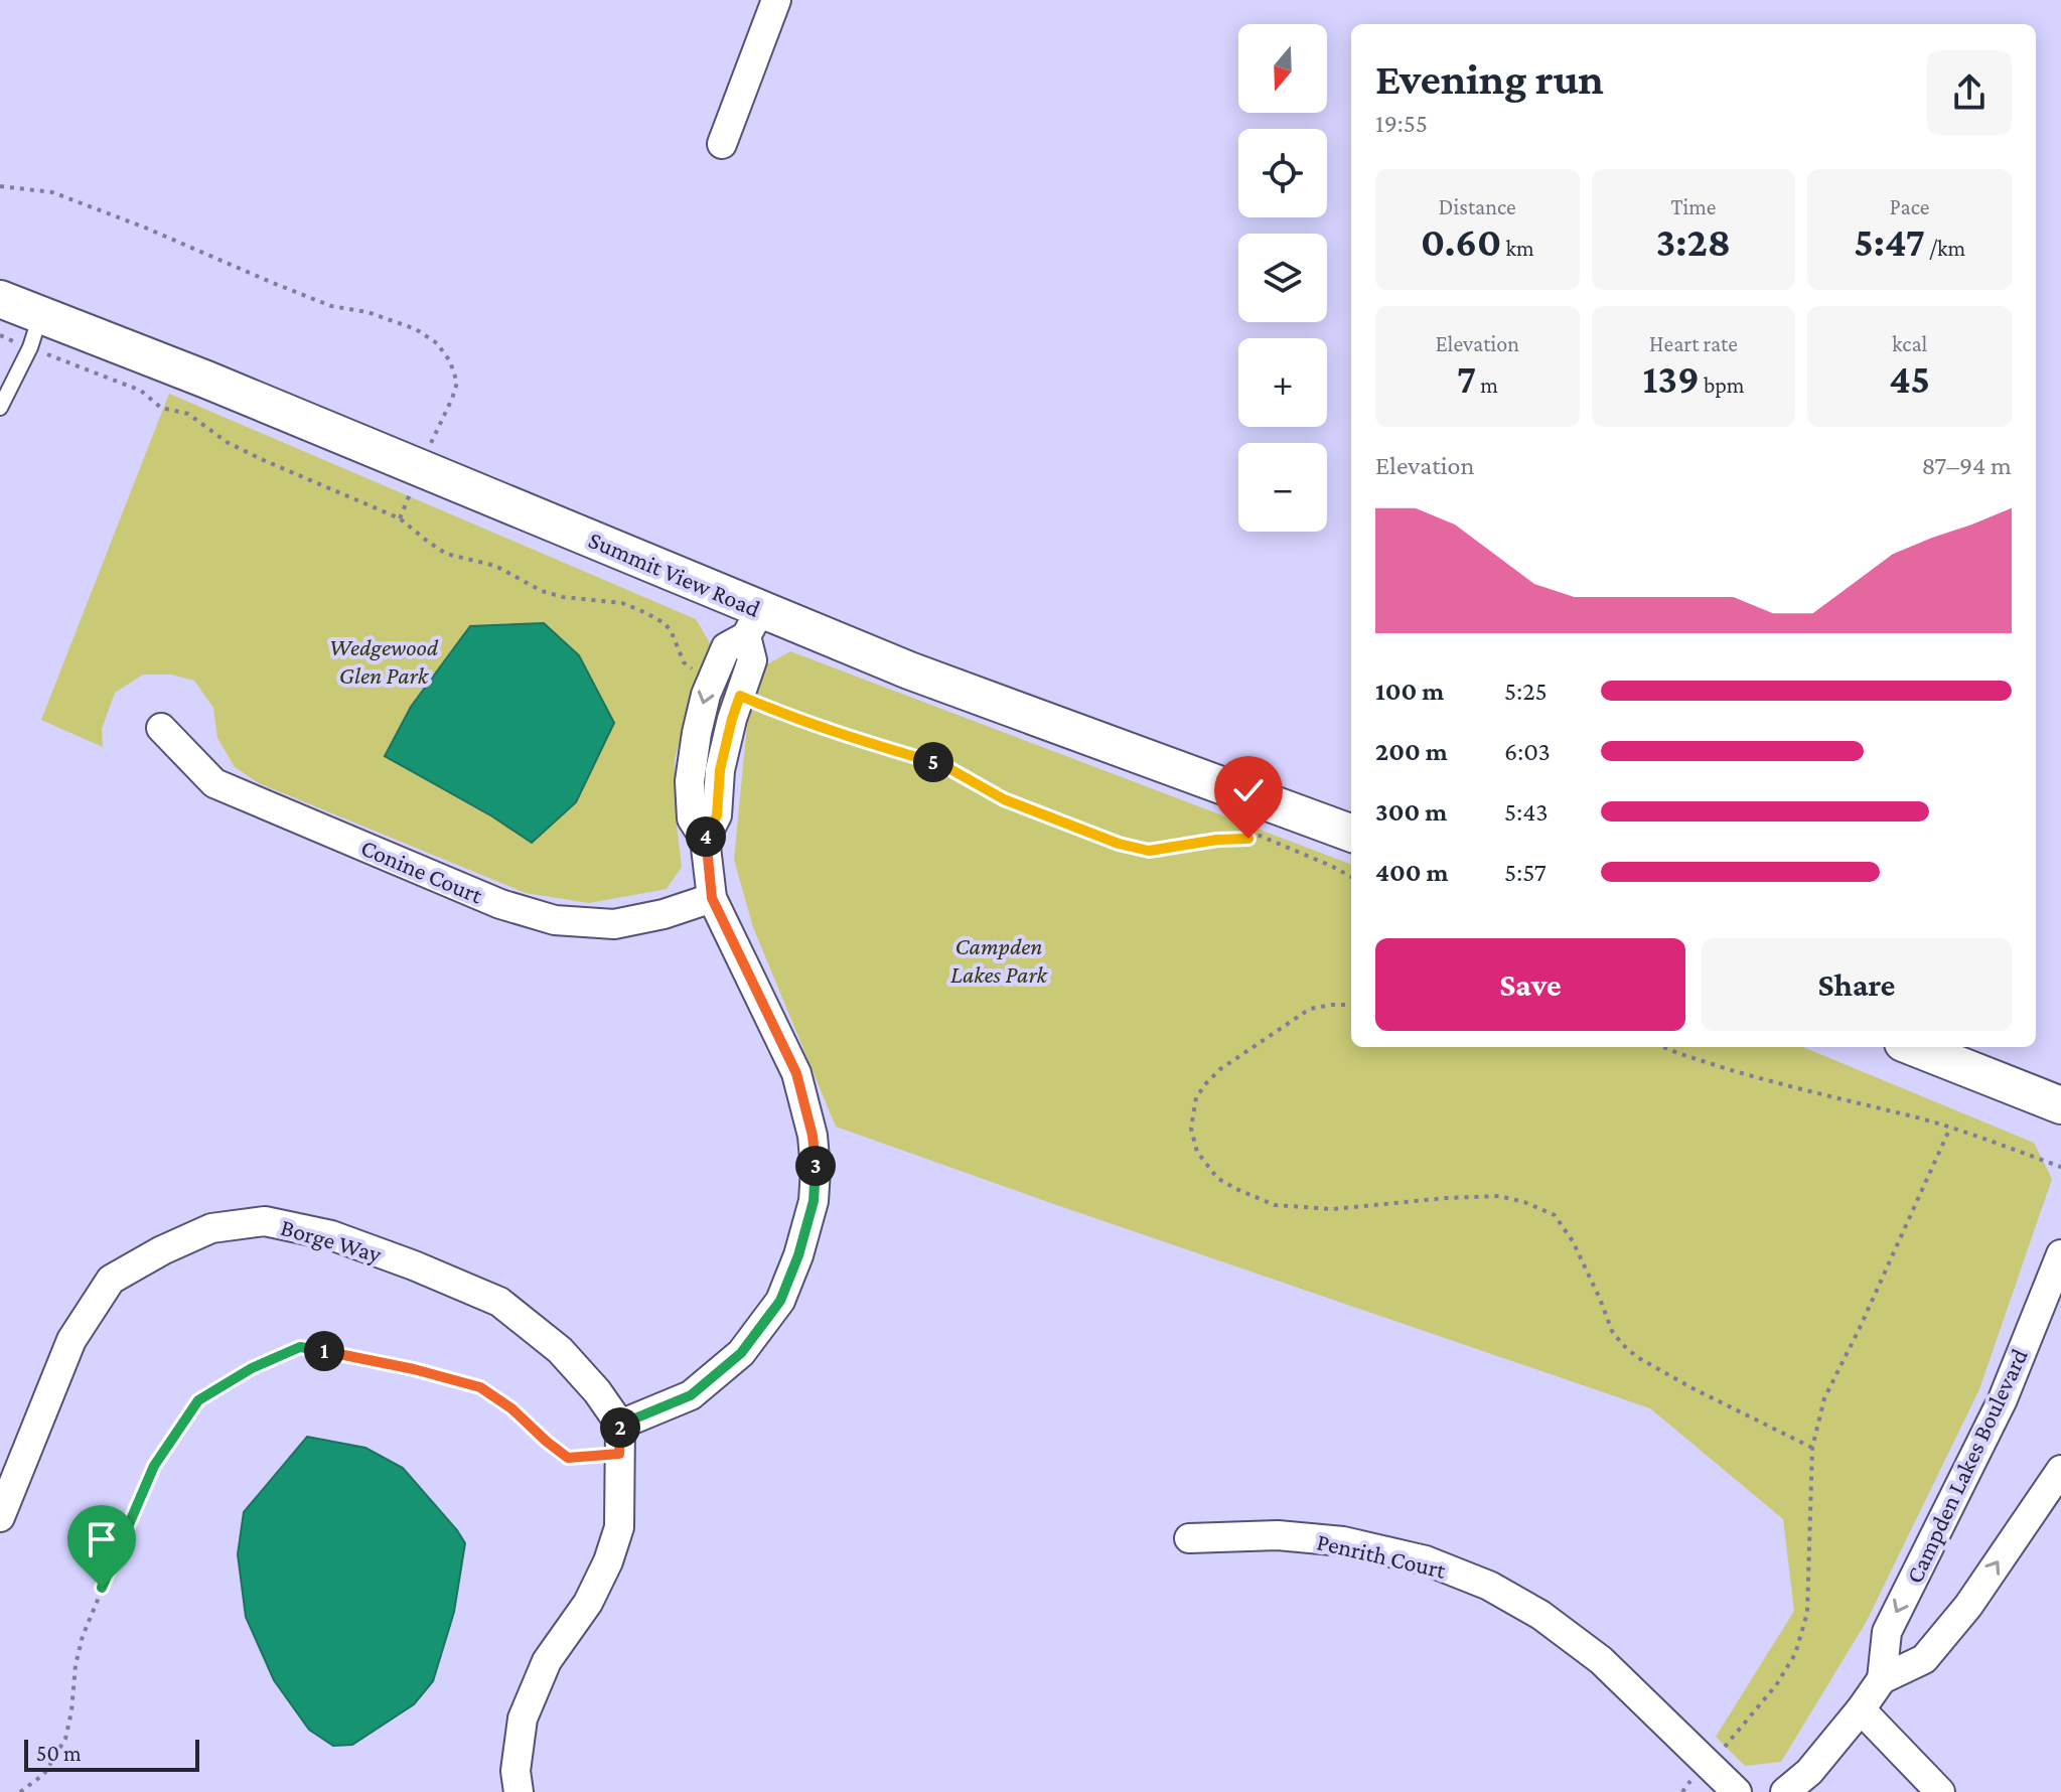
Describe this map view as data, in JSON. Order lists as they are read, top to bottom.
{
  "streets": {
    "street": [
      "Summit View Road",
      "Conine Court",
      "Borge Way",
      "Campden Lakes Boulevard",
      "Penrith Court"
    ]
  },
  "parks": ["Wedgewood Glen Park", "Campden Lakes Park"],
  "scale_bar": "50 m",
  "north": "bottom",
  "page": {
    "map_buttons": ["+", "−"],
    "heading": ["Evening run", "19:55"],
    "stats": [
      ["Distance", "0.60 km"],
      ["Time", "3:28"],
      ["Pace", "5:47 /km"],
      ["Elevation", "7 m"],
      ["Heart rate", "139 bpm"],
      ["kcal", "45"]
    ],
    "chart": ["Elevation", "87–94 m"],
    "list": [
      {
        "name": "100 m",
        "note": "5:25"
      },
      {
        "name": "200 m",
        "note": "6:03"
      },
      {
        "name": "300 m",
        "note": "5:43"
      },
      {
        "name": "400 m",
        "note": "5:57"
      }
    ],
    "pins": [
      "5",
      "4",
      "3",
      "1",
      "2"
    ],
    "buttons": ["Save", "Share"],
    "scale": "50 m"
  }
}
